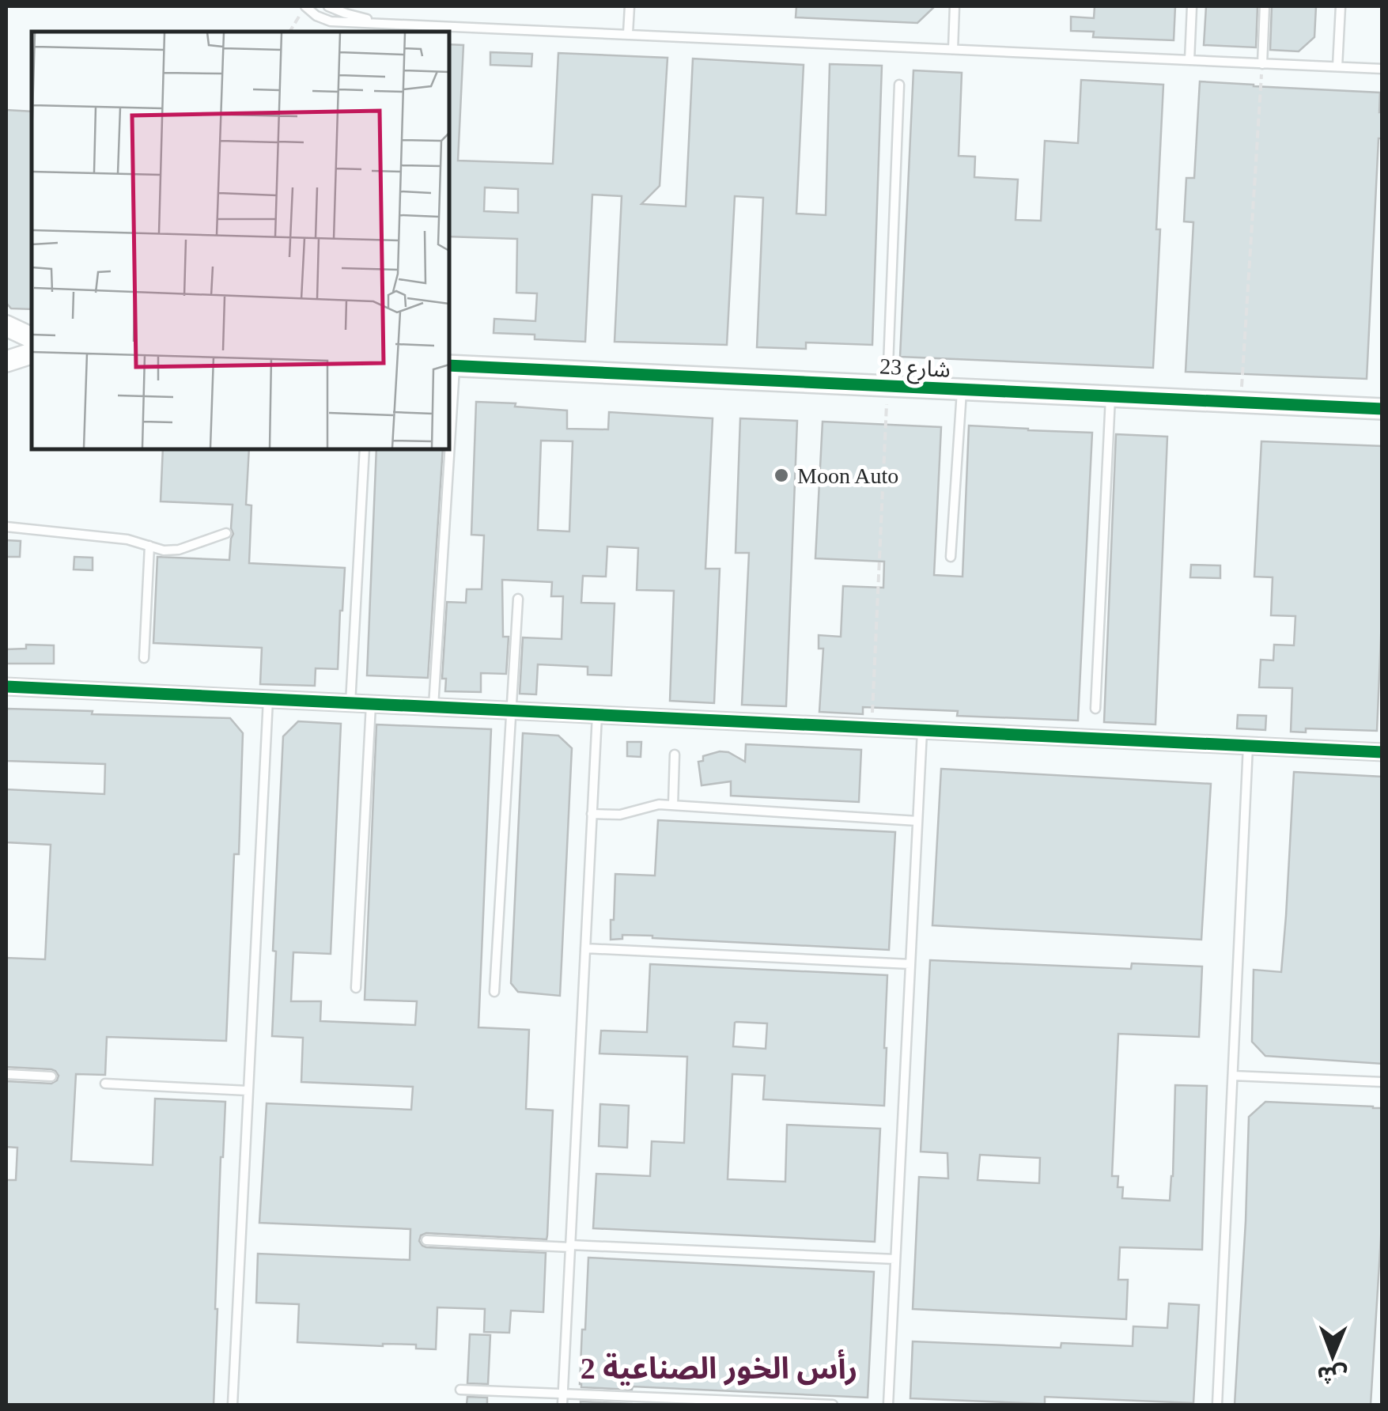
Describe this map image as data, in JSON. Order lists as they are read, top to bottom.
{
  "streets": {
    "street": ["شارع 23"]
  },
  "districts": ["رأس الخور الصناعية 2"],
  "places": ["Moon Auto"],
  "north": "bottom"
}
